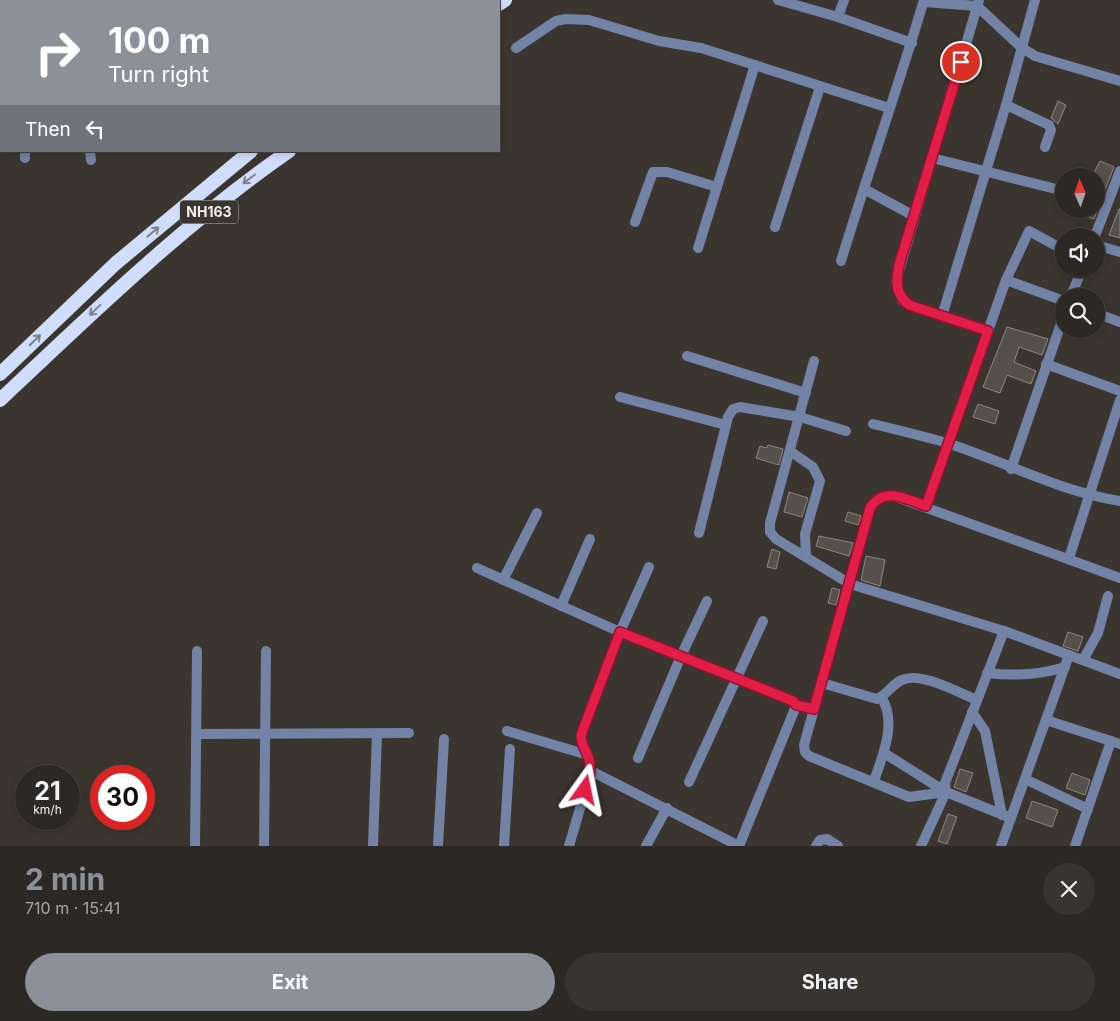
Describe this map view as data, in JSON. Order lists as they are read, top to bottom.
{
  "streets": {
    "highway": ["NH163"]
  },
  "north": "top",
  "page": {
    "turn": ["100 m", "Turn right"],
    "then": "Then",
    "speed": "21 km/h",
    "limit": "30",
    "heading": ["2 min", "710 m · 15:41"],
    "buttons": ["Exit", "Share"]
  }
}
